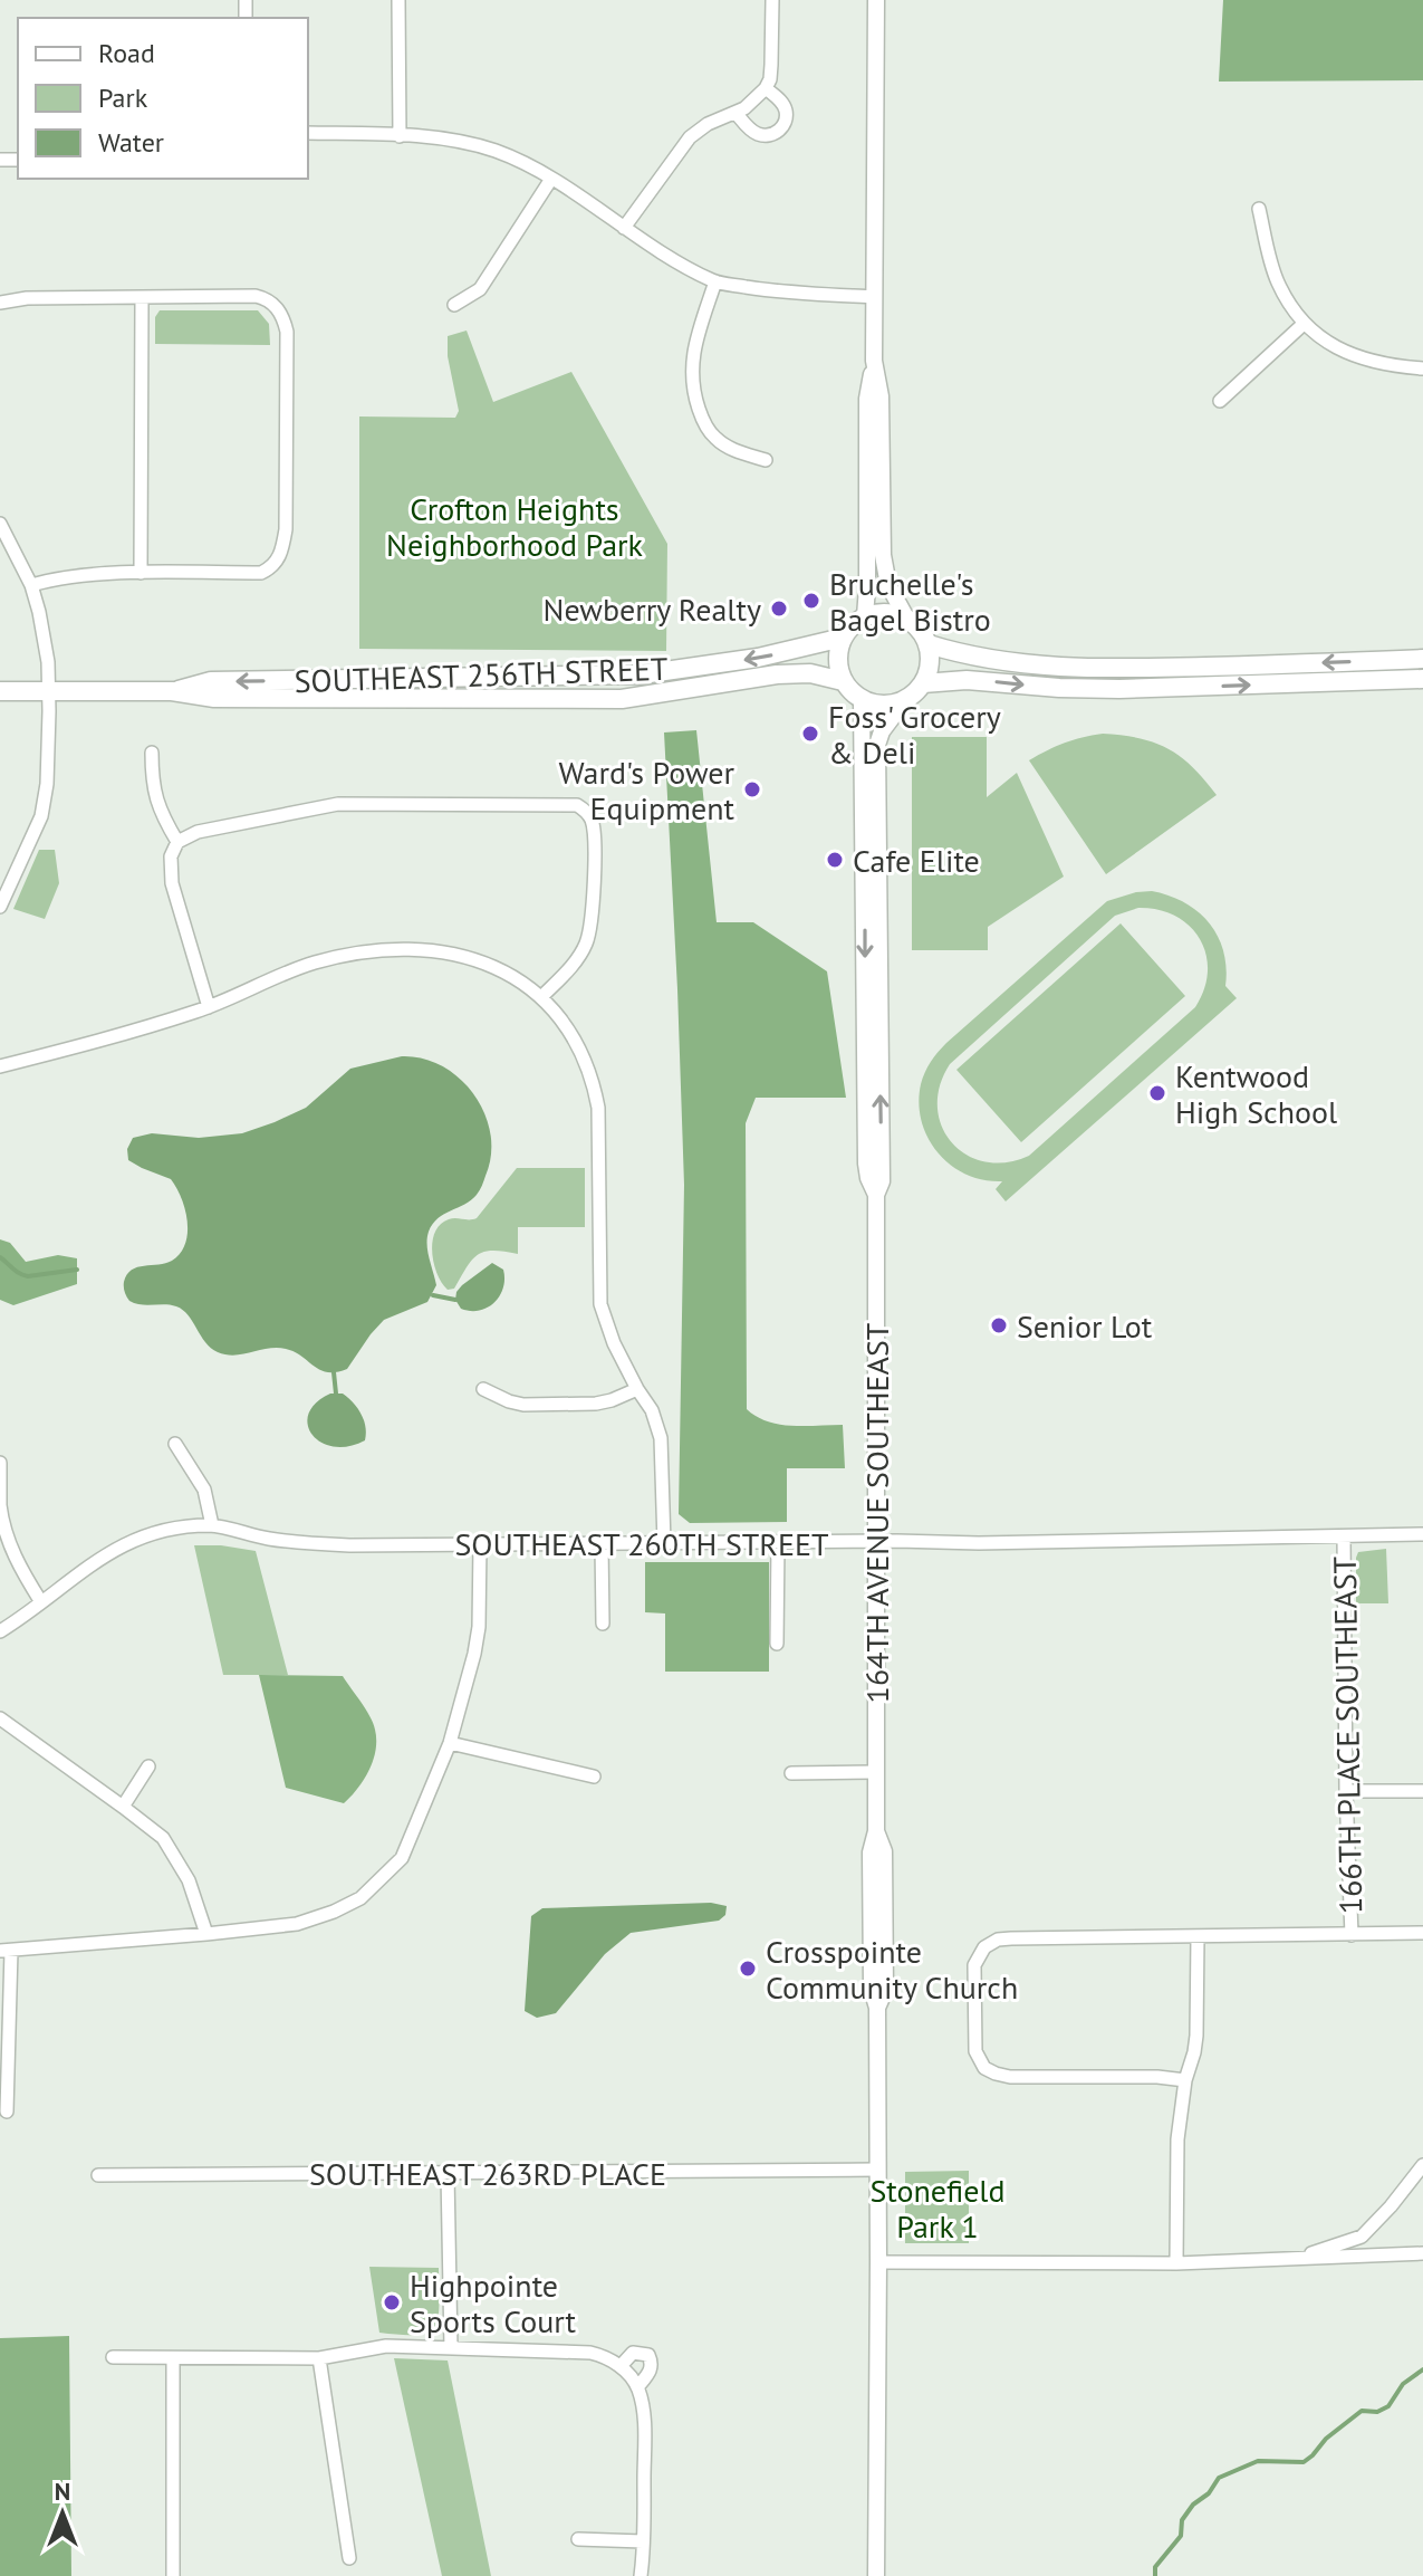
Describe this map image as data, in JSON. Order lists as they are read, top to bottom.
{
  "streets": {
    "main road": ["SOUTHEAST 256TH STREET"],
    "street": [
      "164TH AVENUE SOUTHEAST",
      "SOUTHEAST 260TH STREET",
      "166TH PLACE SOUTHEAST",
      "SOUTHEAST 263RD PLACE"
    ]
  },
  "crossings": [
    ["SOUTHEAST 256TH STREET", "164TH AVENUE SOUTHEAST"],
    ["164TH AVENUE SOUTHEAST", "SOUTHEAST 260TH STREET"],
    ["164TH AVENUE SOUTHEAST", "SOUTHEAST 263RD PLACE"],
    ["SOUTHEAST 260TH STREET", "166TH PLACE SOUTHEAST"]
  ],
  "parks": ["Crofton Heights Neighborhood Park", "Stonefield Park 1"],
  "places": [
    "Bruchelle's Bagel Bistro",
    "Newberry Realty",
    "Foss' Grocery & Deli",
    "Ward's Power Equipment",
    "Cafe Elite",
    "Kentwood High School",
    "Senior Lot",
    "Crosspointe Community Church",
    "Highpointe Sports Court"
  ],
  "legend": ["Road", "Park", "Water"],
  "north": "top"
}
